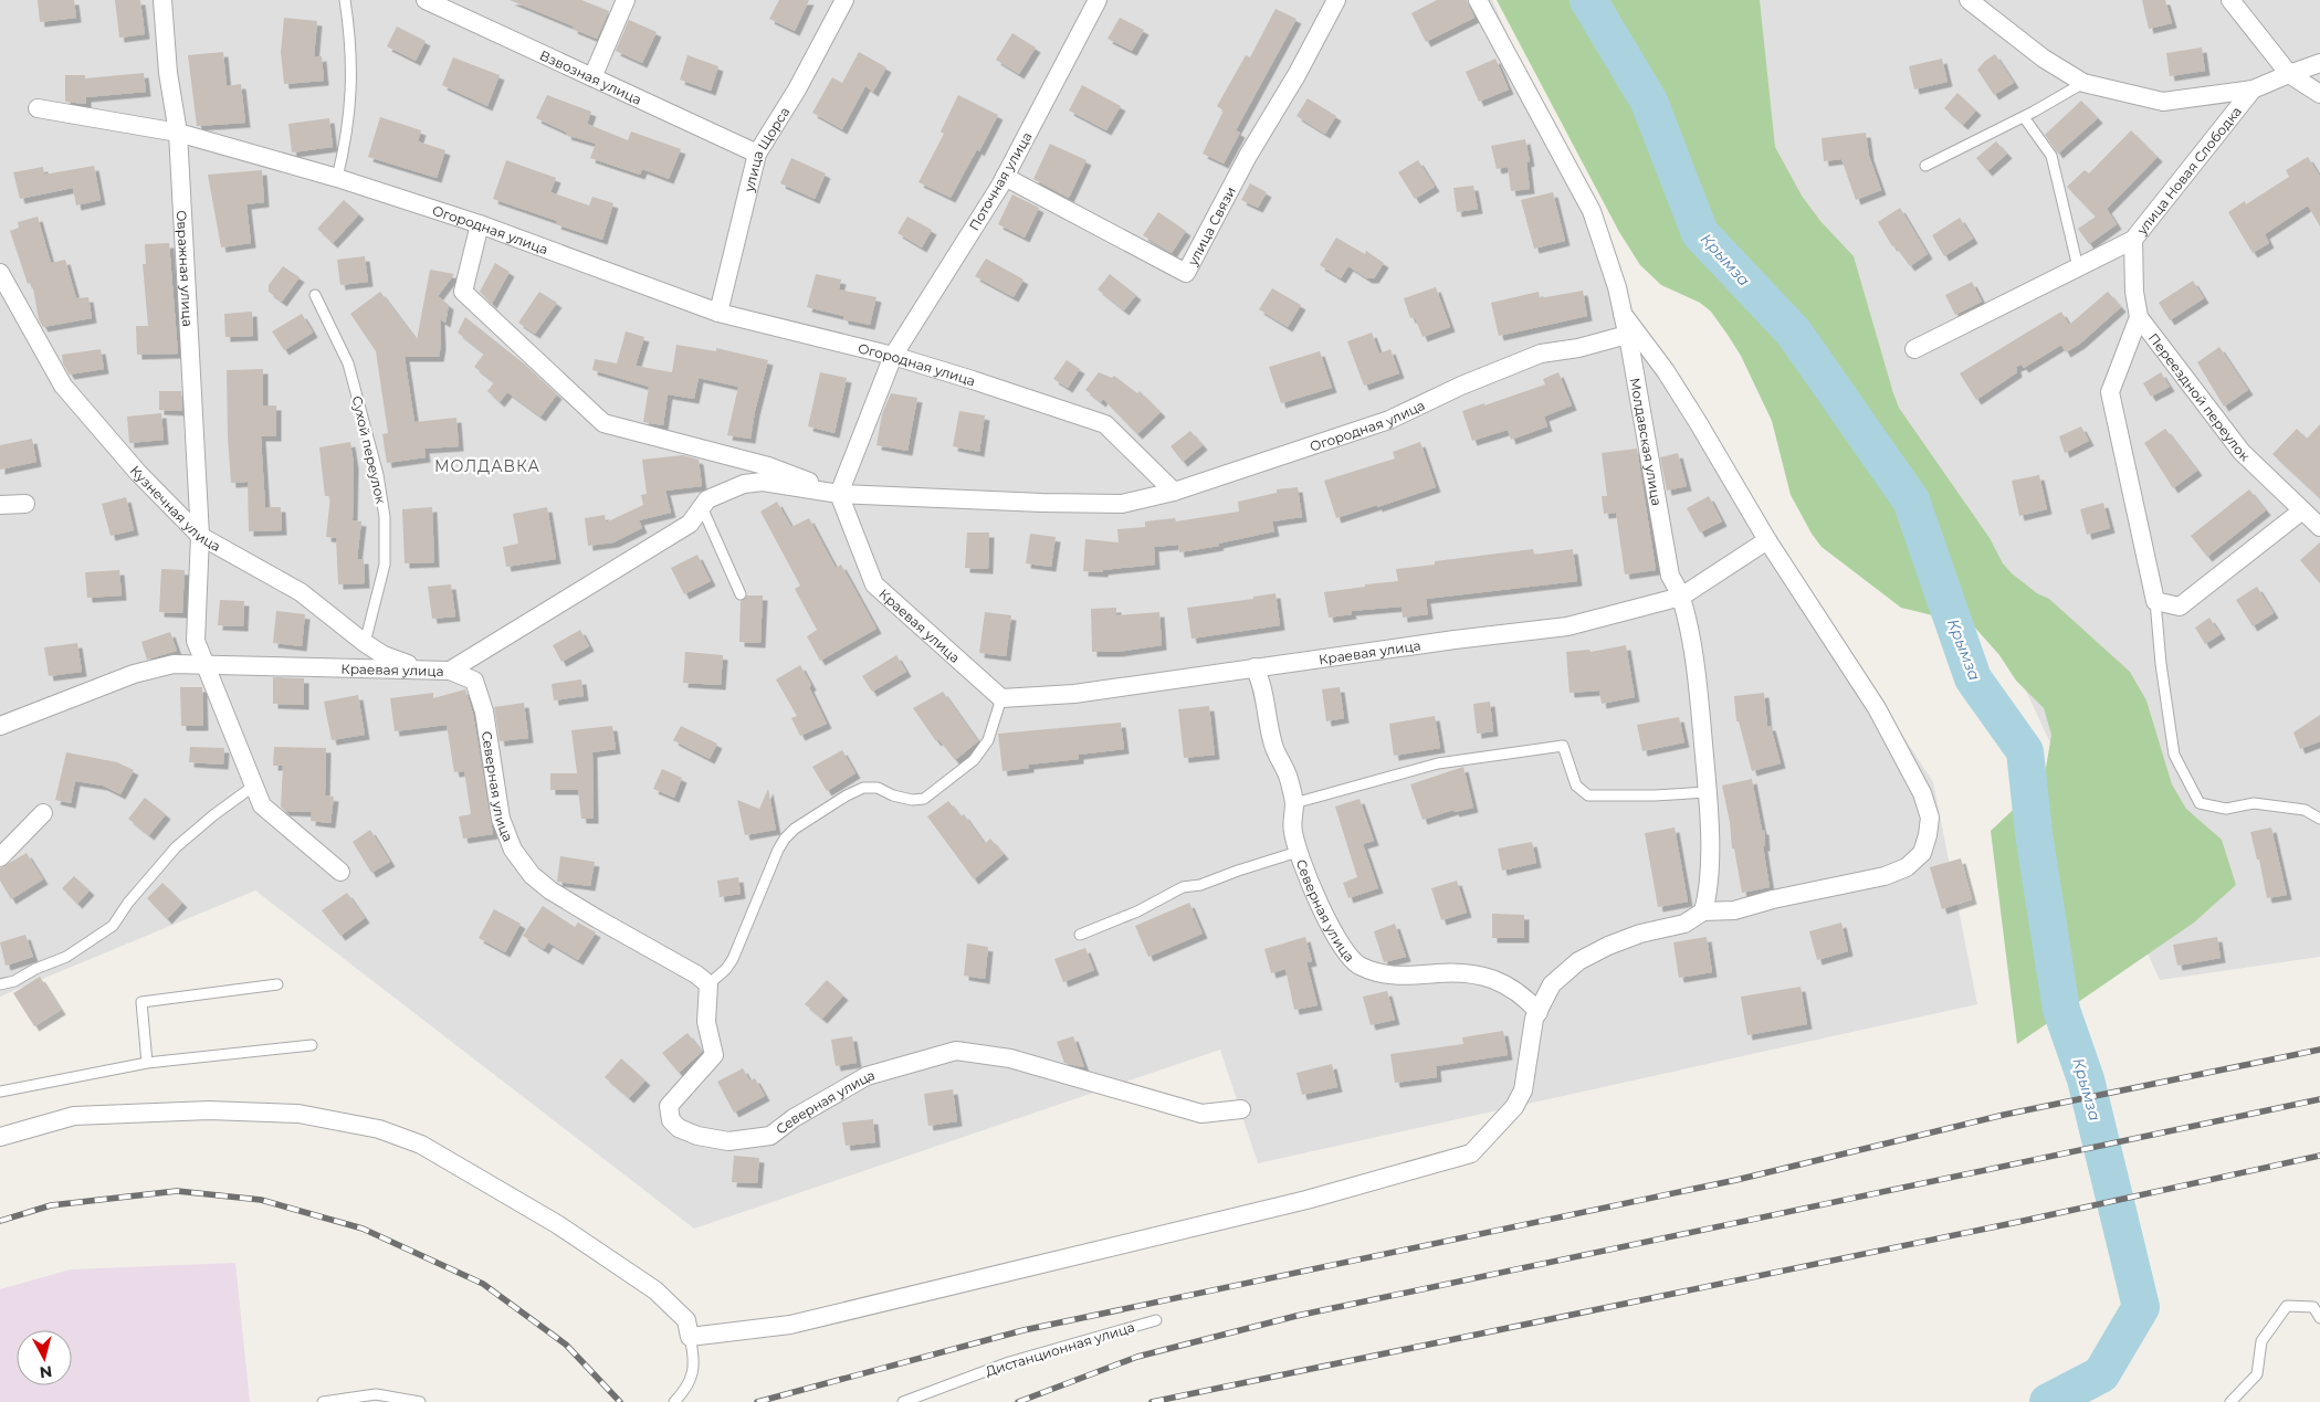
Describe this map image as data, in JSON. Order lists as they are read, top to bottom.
{
  "streets": {
    "street": [
      "Взвозная улица",
      "улица Щорса",
      "улица Новая Слободка",
      "Поточная улица",
      "улица Связи",
      "Огородная улица",
      "Овражная улица",
      "Переездной переулок",
      "Молдавская улица",
      "Кузнечная улица",
      "Краевая улица",
      "Северная улица"
    ],
    "lane": ["Сухой переулок", "Дистанционная улица"]
  },
  "crossings": [
    ["Взвозная улица", "улица Щорса"],
    ["улица Щорса", "Огородная улица"],
    ["улица Новая Слободка", "Переездной переулок"],
    ["Поточная улица", "улица Связи"],
    ["Поточная улица", "Огородная улица"],
    ["Поточная улица", "Краевая улица"],
    ["Огородная улица", "Овражная улица"],
    ["Огородная улица", "Молдавская улица"],
    ["Овражная улица", "Кузнечная улица"],
    ["Овражная улица", "Краевая улица"],
    ["Молдавская улица", "Краевая улица"],
    ["Сухой переулок", "Кузнечная улица"],
    ["Кузнечная улица", "Краевая улица"],
    ["Краевая улица", "Северная улица"]
  ],
  "districts": ["МОЛДАВКА"],
  "water": ["Крымза"],
  "north": "bottom"
}
